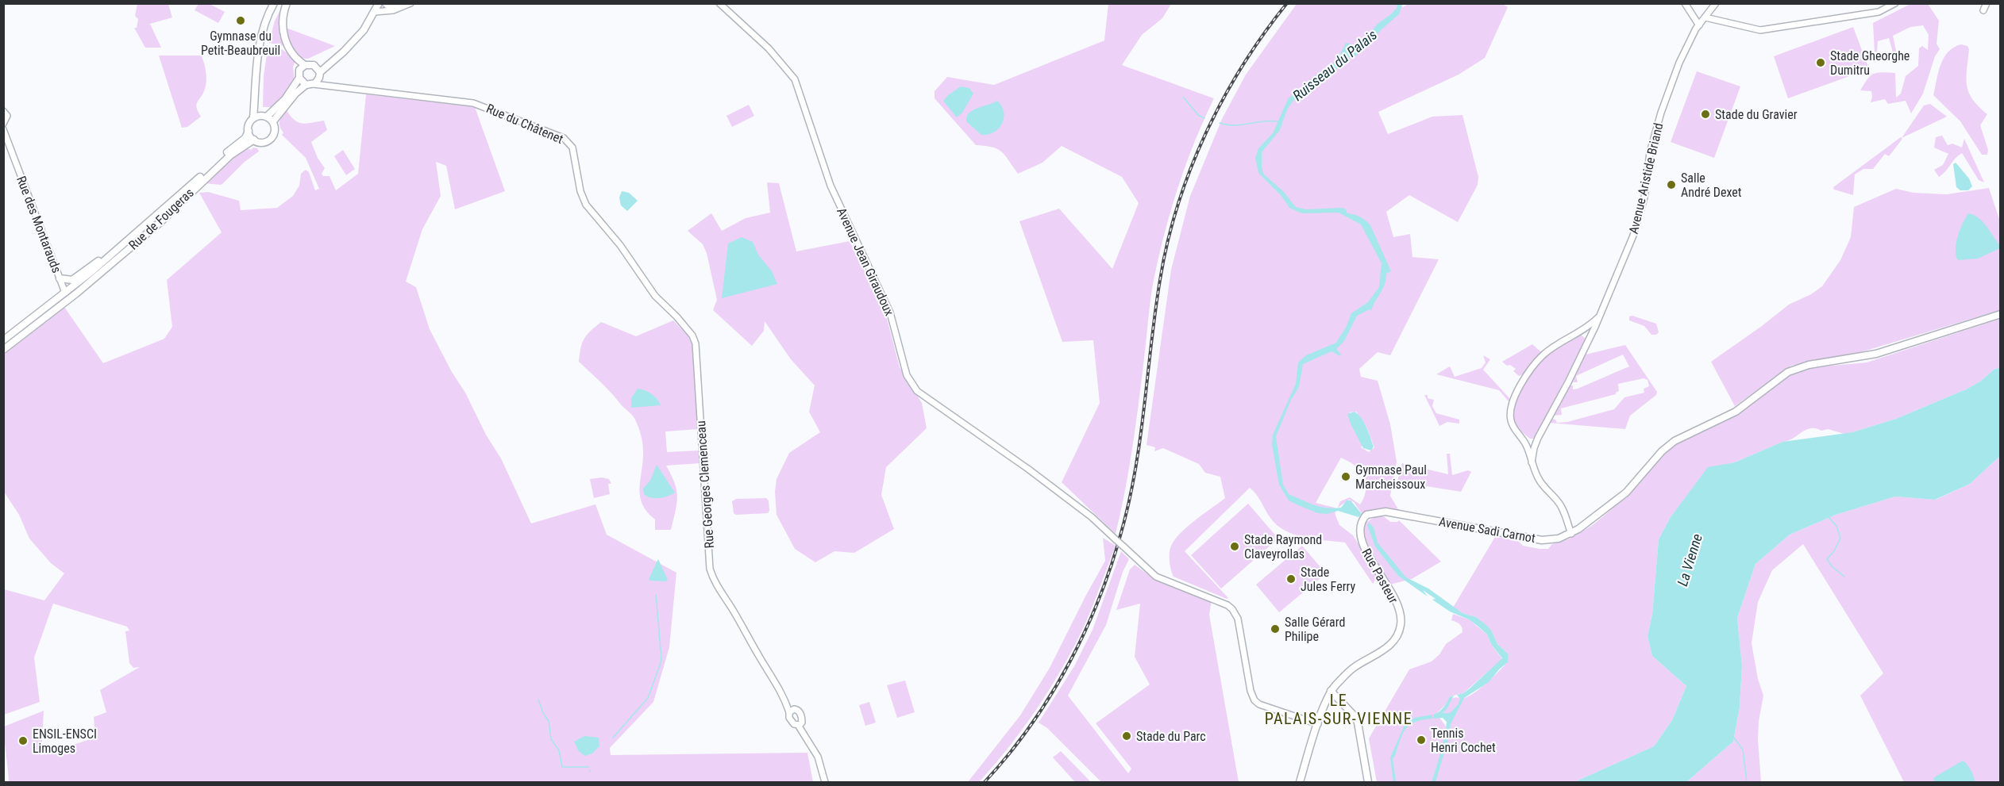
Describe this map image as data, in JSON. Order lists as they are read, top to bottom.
{
  "streets": {
    "main road": ["Rue de Fougeras", "Avenue Sadi Carnot", "Rue Pasteur"],
    "street": [
      "Rue du Châtenet",
      "Avenue Aristide Briand",
      "Rue des Montarauds",
      "Avenue Jean Giraudoux",
      "Rue Georges Clemenceau"
    ]
  },
  "crossings": [
    ["Rue du Châtenet", "Rue Georges Clemenceau"],
    ["Avenue Aristide Briand", "Avenue Sadi Carnot"],
    ["Rue de Fougeras", "Rue des Montarauds"],
    ["Avenue Sadi Carnot", "Rue Pasteur"]
  ],
  "districts": ["LE PALAIS-SUR-VIENNE"],
  "water": ["Ruisseau du Palais", "La Vienne"],
  "places": [
    "Gymnase du Petit-Beaubreuil",
    "Stade Gheorghe Dumitru",
    "Stade du Gravier",
    "Salle André Dexet",
    "Gymnase Paul Marcheissoux",
    "Stade Raymond Claveyrollas",
    "Stade Jules Ferry",
    "Salle Gérard Philipe",
    "Stade du Parc",
    "Tennis Henri Cochet",
    "ENSIL-ENSCI Limoges"
  ]
}
